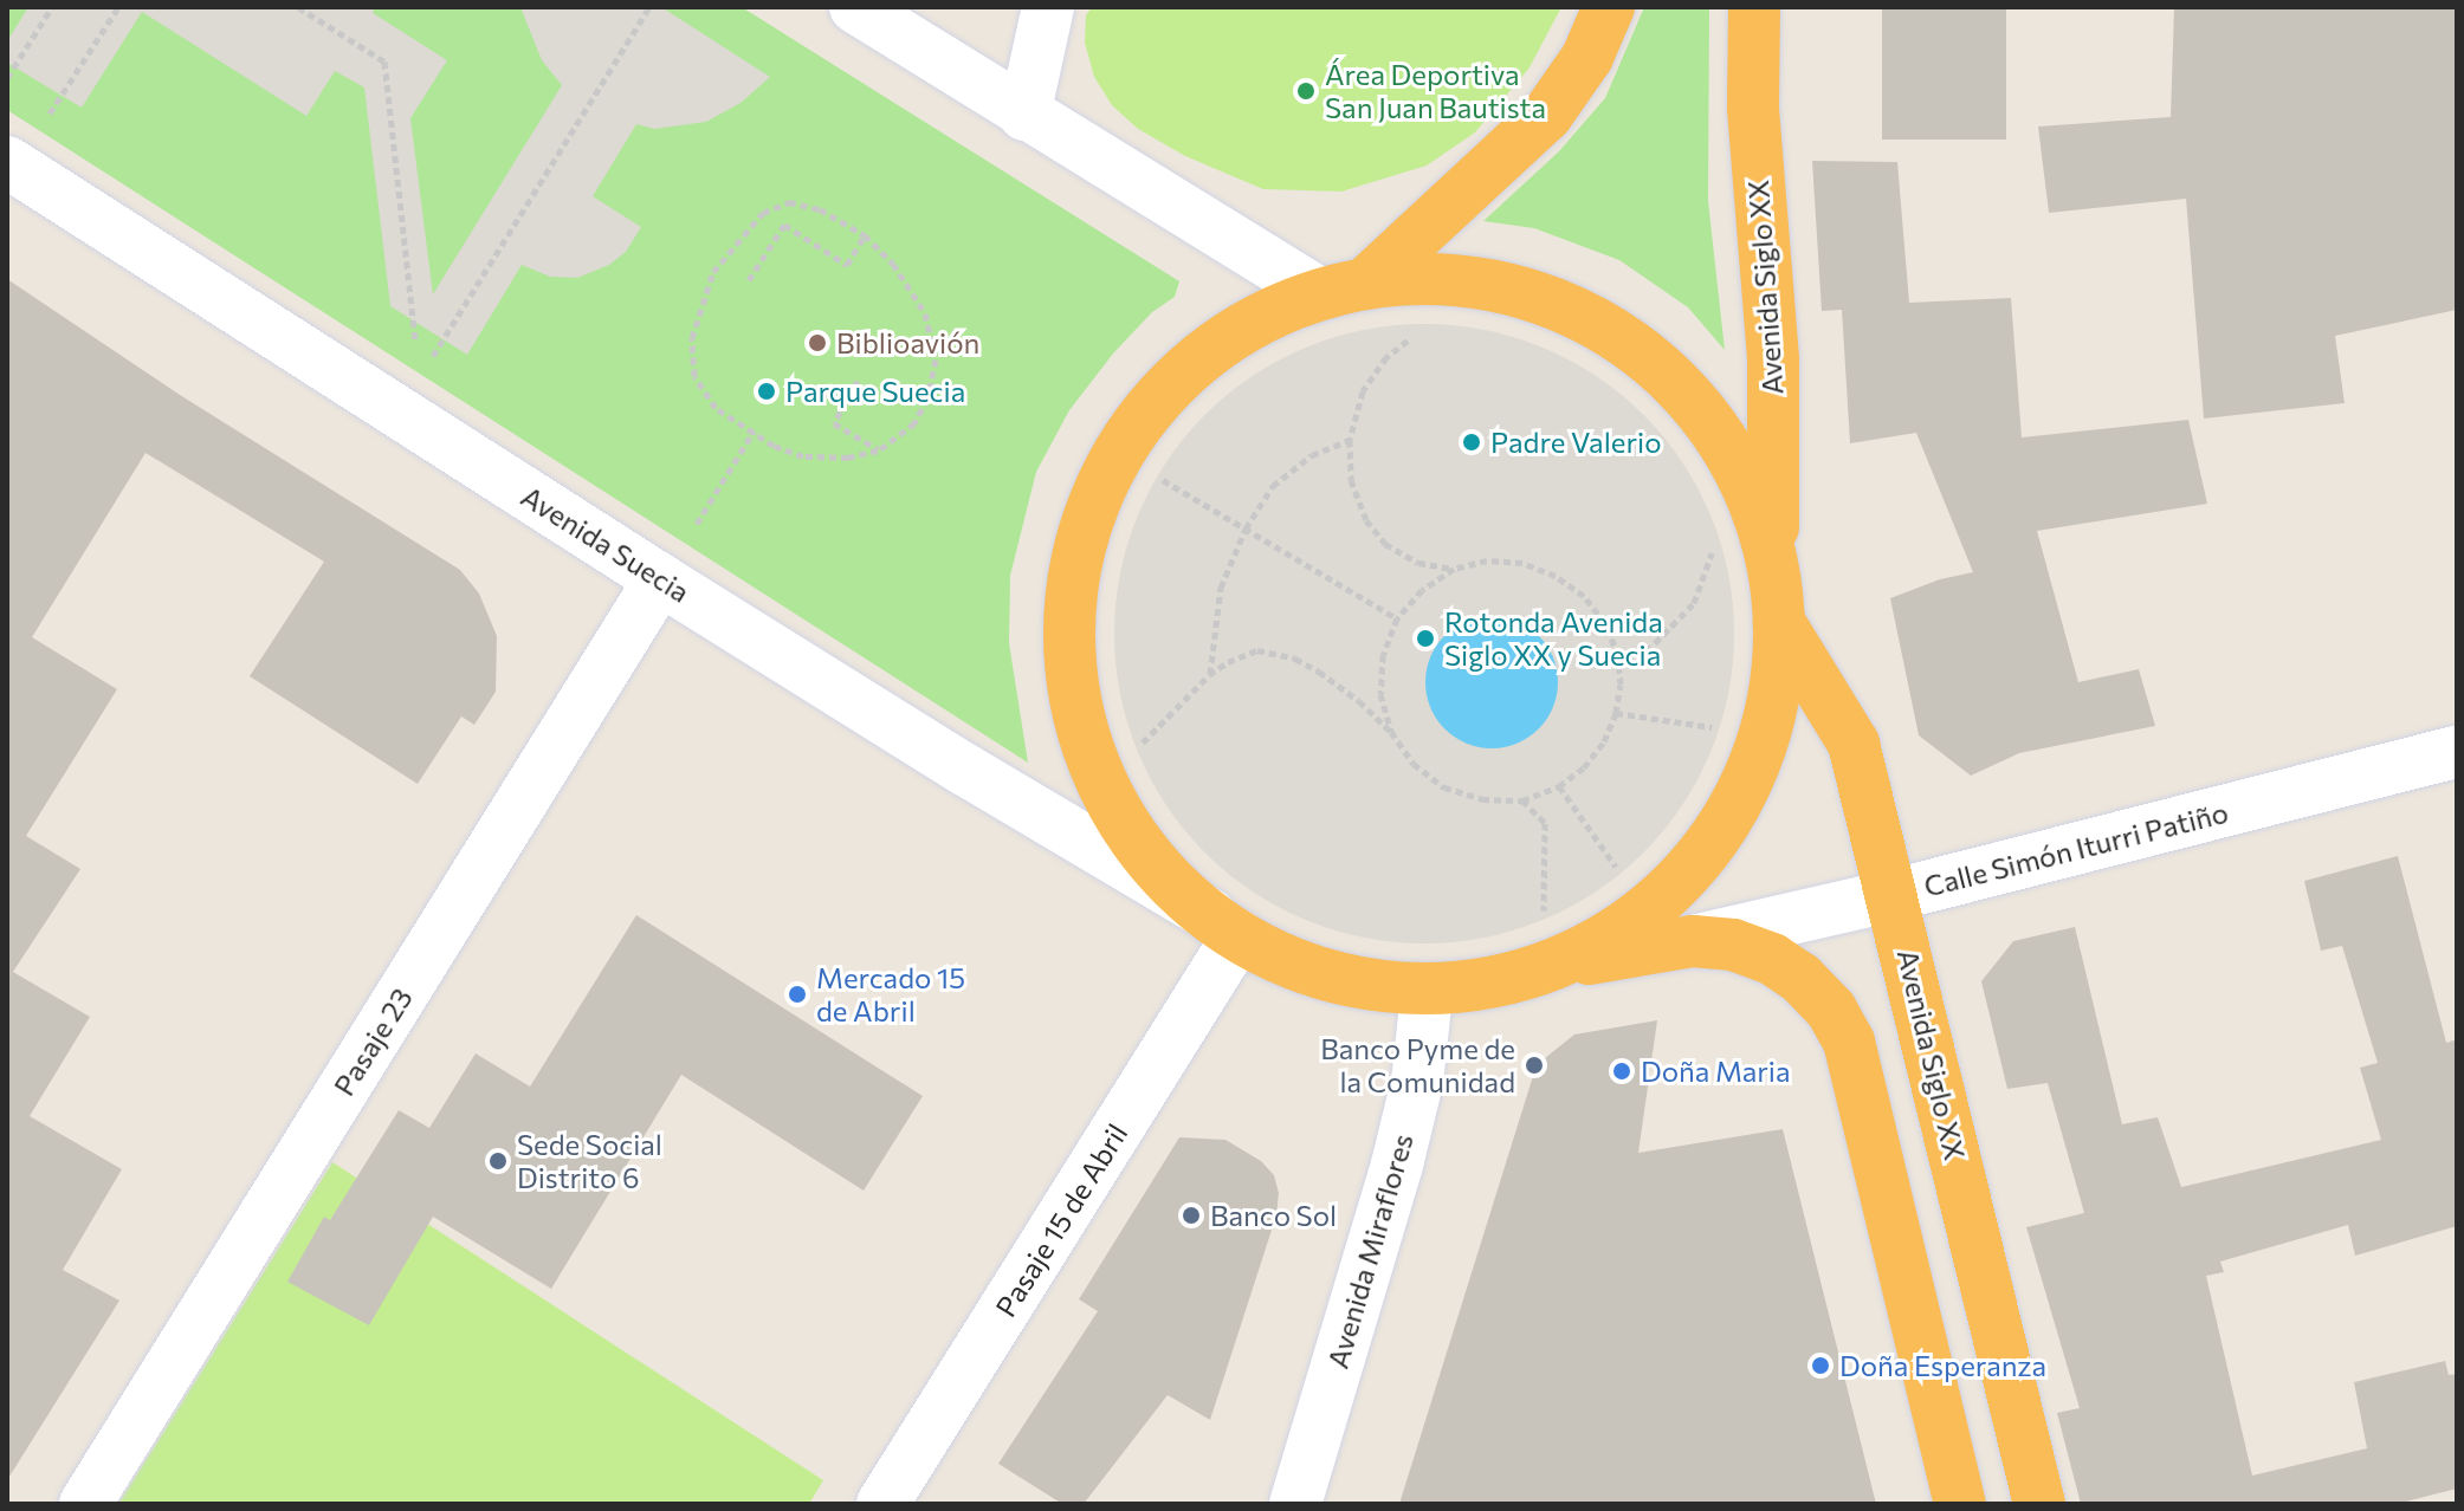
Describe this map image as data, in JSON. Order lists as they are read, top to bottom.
{
  "streets": {
    "highway": ["Avenida Siglo XX"],
    "street": [
      "Avenida Suecia",
      "Calle Simón Iturri Patiño",
      "Pasaje 23",
      "Pasaje 15 de Abril",
      "Avenida Miraflores"
    ]
  },
  "crossings": [
    ["Avenida Siglo XX", "Calle Simón Iturri Patiño"],
    ["Avenida Suecia", "Pasaje 23"],
    ["Avenida Suecia", "Pasaje 15 de Abril"]
  ],
  "places": [
    "Área Deportiva San Juan Bautista",
    "Biblioavión",
    "Parque Suecia",
    "Padre Valerio",
    "Rotonda Avenida Siglo XX y Suecia",
    "Mercado 15 de Abril",
    "Banco Pyme de la Comunidad",
    "Doña Maria",
    "Sede Social Distrito 6",
    "Banco Sol",
    "Doña Esperanza"
  ]
}
